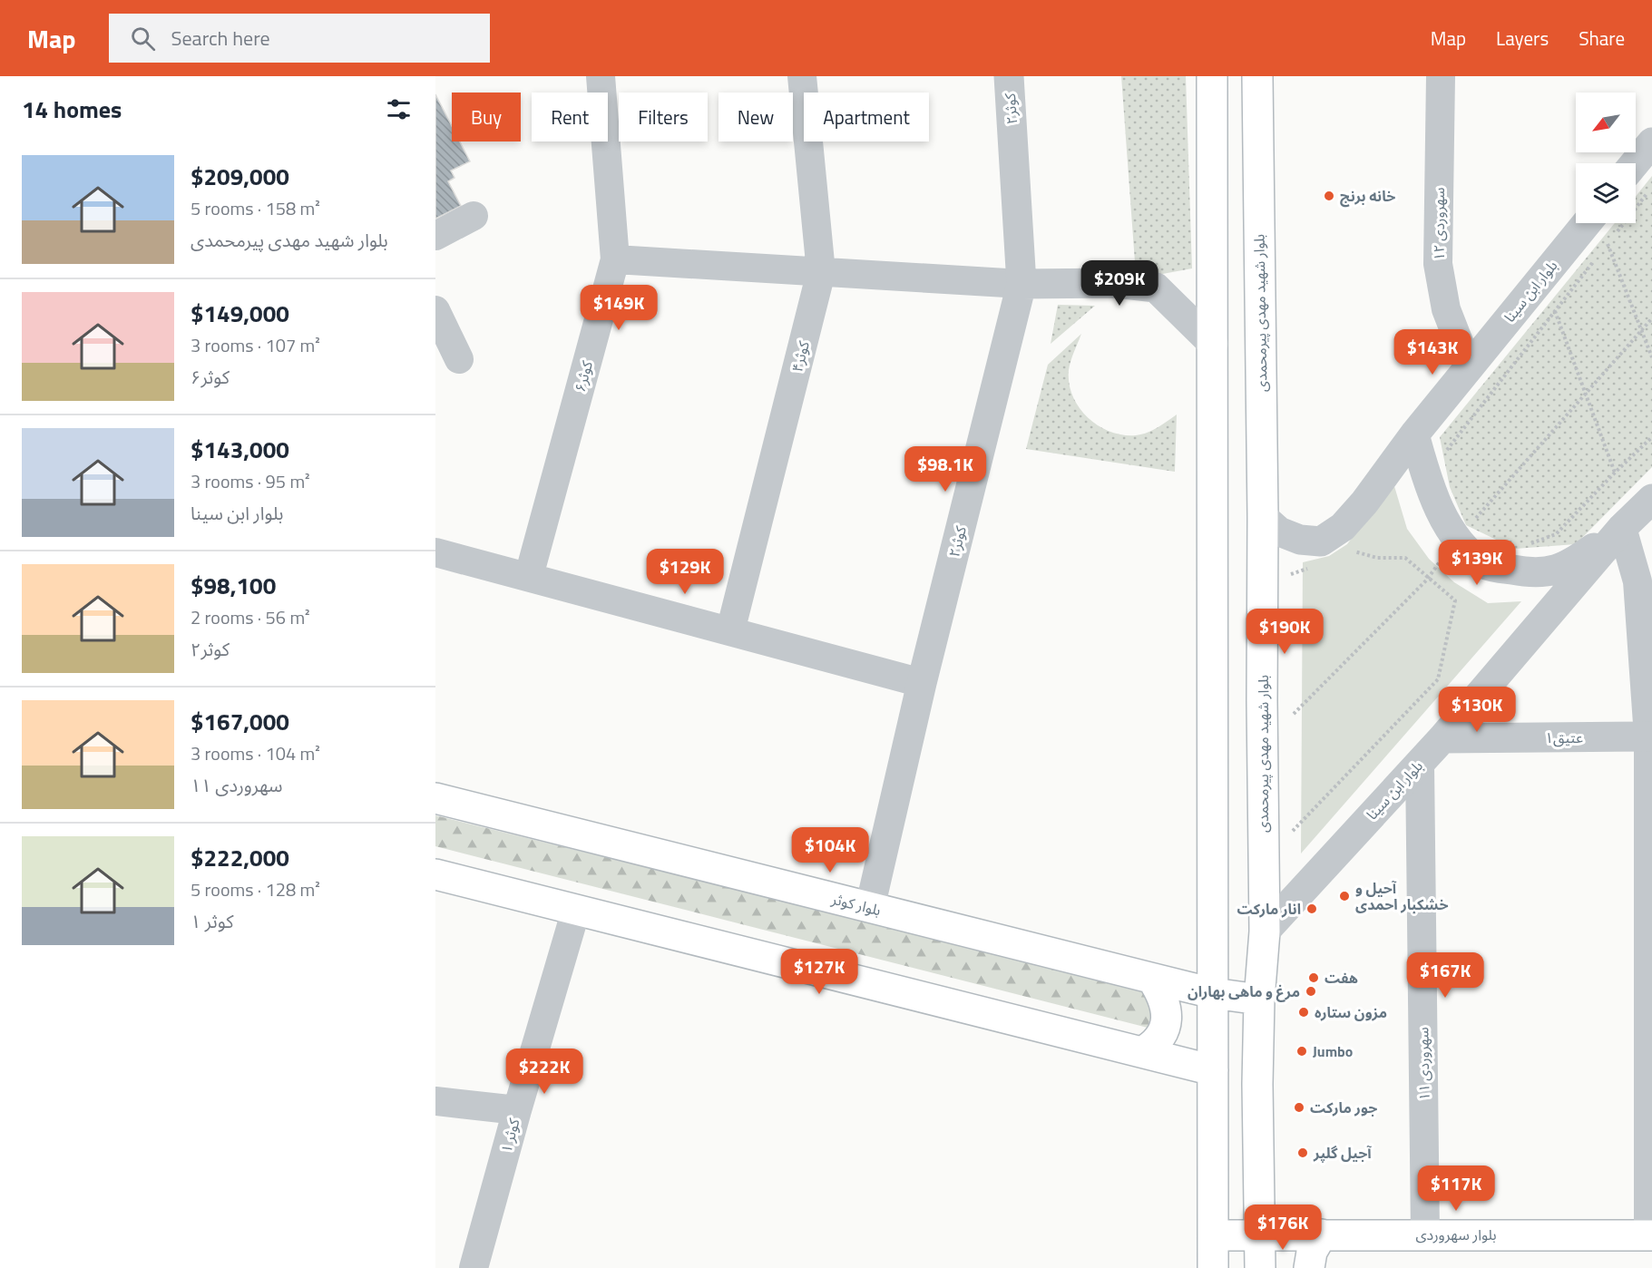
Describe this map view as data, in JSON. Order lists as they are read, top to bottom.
{
  "streets": {
    "main road": ["بلوار شهید مهدی پیرمحمدی", "بلوار کوثر", "بلوار سهروردی"],
    "street": [
      "کوثر۲",
      "سهروردی ۱۲",
      "بلوار ابن سینا",
      "کوثر۴",
      "کوثر۶",
      "عتیق۱",
      "سهروردی ١١",
      "کوثر ۱"
    ]
  },
  "crossings": [
    ["کوثر۲", "بلوار کوثر"],
    ["سهروردی ۱۲", "بلوار ابن سینا"],
    ["بلوار ابن سینا", "بلوار شهید مهدی پیرمحمدی"],
    ["بلوار ابن سینا", "عتیق۱"],
    ["بلوار ابن سینا", "سهروردی ١١"],
    ["بلوار شهید مهدی پیرمحمدی", "بلوار کوثر"],
    ["بلوار شهید مهدی پیرمحمدی", "بلوار سهروردی"],
    ["سهروردی ١١", "بلوار سهروردی"]
  ],
  "places": [
    "خانه برنج",
    "آحیل و خشکبار احمدی",
    "انار مارکت",
    "هفت",
    "مرغ و ماهی بهاران",
    "مزون ستاره",
    "Jumbo",
    "جور مارکت",
    "آجیل گلپر"
  ],
  "north": "bottom left",
  "page": {
    "header": "Map",
    "search": "Search here",
    "nav": ["Map", "Layers", "Share"],
    "heading": "14 homes",
    "chip": [
      "Buy",
      "Rent",
      "Filters",
      "New",
      "Apartment"
    ],
    "list": [
      {
        "name": "$209,000",
        "note": "5 rooms · 158 m² · بلوار شهید مهدی پیرمحمدی"
      },
      {
        "name": "$149,000",
        "note": "3 rooms · 107 m² · کوثر۶"
      },
      {
        "name": "$143,000",
        "note": "3 rooms · 95 m² · بلوار ابن سینا"
      },
      {
        "name": "$98,100",
        "note": "2 rooms · 56 m² · کوثر۲"
      },
      {
        "name": "$167,000",
        "note": "3 rooms · 104 m² · سهروردی ١١"
      },
      {
        "name": "$222,000",
        "note": "5 rooms · 128 m² · کوثر ۱"
      }
    ],
    "price": [
      "$209K",
      "$149K",
      "$143K",
      "$98.1K",
      "$139K",
      "$129K",
      "$190K",
      "$130K",
      "$104K",
      "$127K",
      "$167K",
      "$222K",
      "$117K",
      "$176K"
    ]
  }
}
